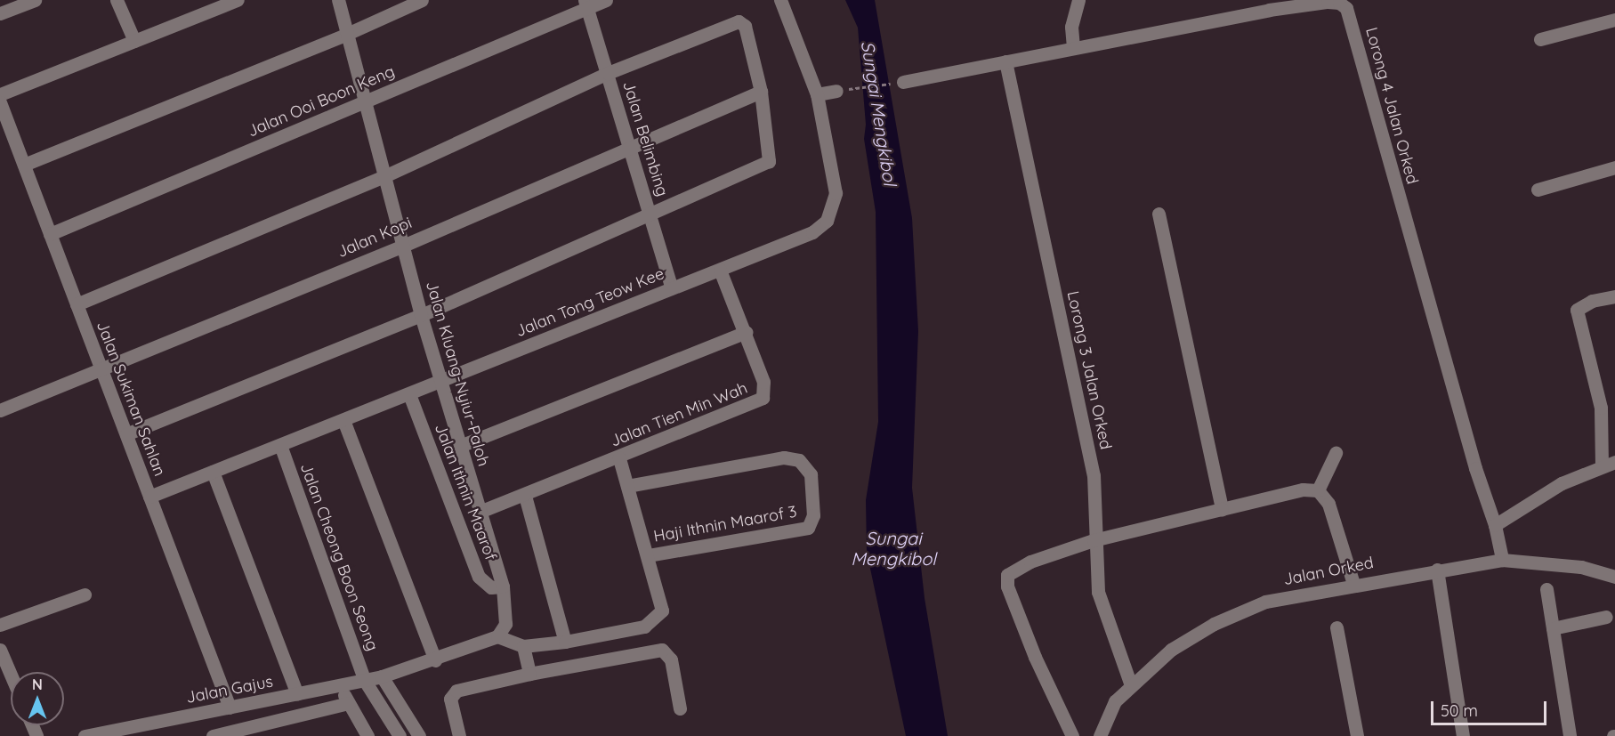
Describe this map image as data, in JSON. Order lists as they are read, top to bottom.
{
  "streets": {
    "street": [
      "Jalan Ooi Boon Keng",
      "Lorong 4 Jalan Orked",
      "Jalan Belimbing",
      "Jalan Kopi",
      "Jalan Tong Teow Kee",
      "Lorong 3 Jalan Orked",
      "Jalan Kluang-Nyiur-Paloh",
      "Jalan Sukiman Sahlan",
      "Jalan Tien Min Wah",
      "Jalan Ithnin Maarof",
      "Haji Ithnin Maarof 3",
      "Jalan Cheong Boon Seong",
      "Jalan Orked",
      "Jalan Gajus"
    ]
  },
  "crossings": [
    ["Jalan Ooi Boon Keng", "Jalan Belimbing"],
    ["Jalan Ooi Boon Keng", "Jalan Kluang-Nyiur-Paloh"],
    ["Jalan Ooi Boon Keng", "Jalan Sukiman Sahlan"],
    ["Lorong 4 Jalan Orked", "Lorong 3 Jalan Orked"],
    ["Jalan Belimbing", "Jalan Kopi"],
    ["Jalan Belimbing", "Jalan Tong Teow Kee"],
    ["Jalan Kopi", "Jalan Kluang-Nyiur-Paloh"],
    ["Jalan Kopi", "Jalan Sukiman Sahlan"],
    ["Jalan Tong Teow Kee", "Jalan Kluang-Nyiur-Paloh"],
    ["Jalan Tong Teow Kee", "Jalan Sukiman Sahlan"],
    ["Jalan Tong Teow Kee", "Jalan Tien Min Wah"],
    ["Jalan Tong Teow Kee", "Jalan Ithnin Maarof"],
    ["Jalan Tong Teow Kee", "Jalan Cheong Boon Seong"],
    ["Lorong 3 Jalan Orked", "Jalan Orked"],
    ["Jalan Kluang-Nyiur-Paloh", "Jalan Tien Min Wah"],
    ["Jalan Kluang-Nyiur-Paloh", "Jalan Ithnin Maarof"],
    ["Jalan Sukiman Sahlan", "Jalan Gajus"],
    ["Jalan Cheong Boon Seong", "Jalan Gajus"]
  ],
  "water": ["Sungai Mengkibol"],
  "scale_bar": "50 m",
  "north": "top"
}
